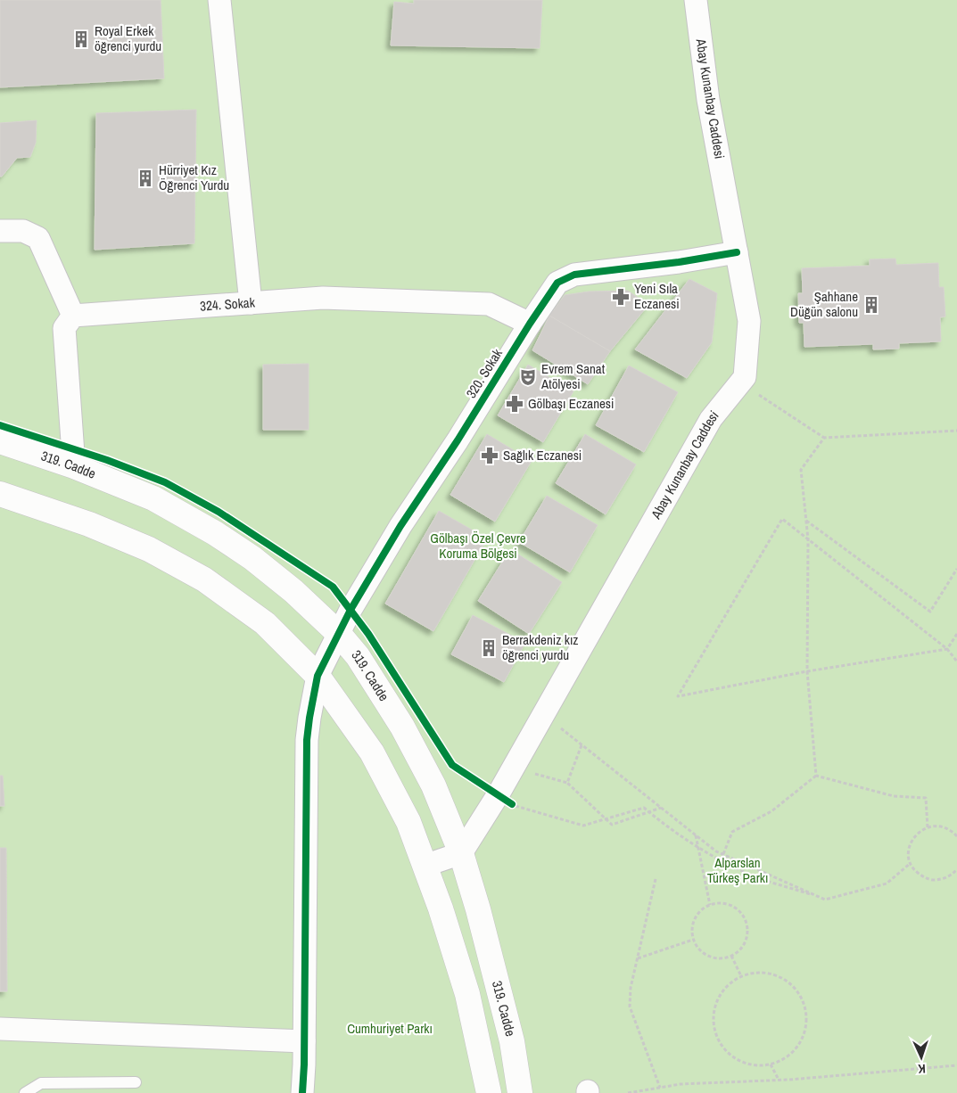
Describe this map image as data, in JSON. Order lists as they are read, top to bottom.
{
  "streets": {
    "street": [
      "Abay Kunanbay Caddesi",
      "324. Sokak",
      "320. Sokak",
      "319. Cadde"
    ]
  },
  "crossings": [
    ["Abay Kunanbay Caddesi", "320. Sokak"],
    ["Abay Kunanbay Caddesi", "319. Cadde"],
    ["324. Sokak", "320. Sokak"],
    ["320. Sokak", "319. Cadde"]
  ],
  "parks": ["Gölbaşı Özel Çevre Koruma Bölgesi", "Alparslan Türkeş Parkı", "Cumhuriyet Parkı"],
  "places": {
    "building": [
      "Royal Erkek öğrenci yurdu",
      "Hürriyet Kız Öğrenci Yurdu",
      "Şahhane Düğün salonu",
      "Berrakdeniz kız öğrenci yurdu"
    ],
    "pharmacy": ["Yeni Sıla Eczanesi", "Gölbaşı Eczanesi", "Sağlık Eczanesi"],
    "theatre": ["Evrem Sanat Atölyesi"]
  },
  "north": "bottom"
}
